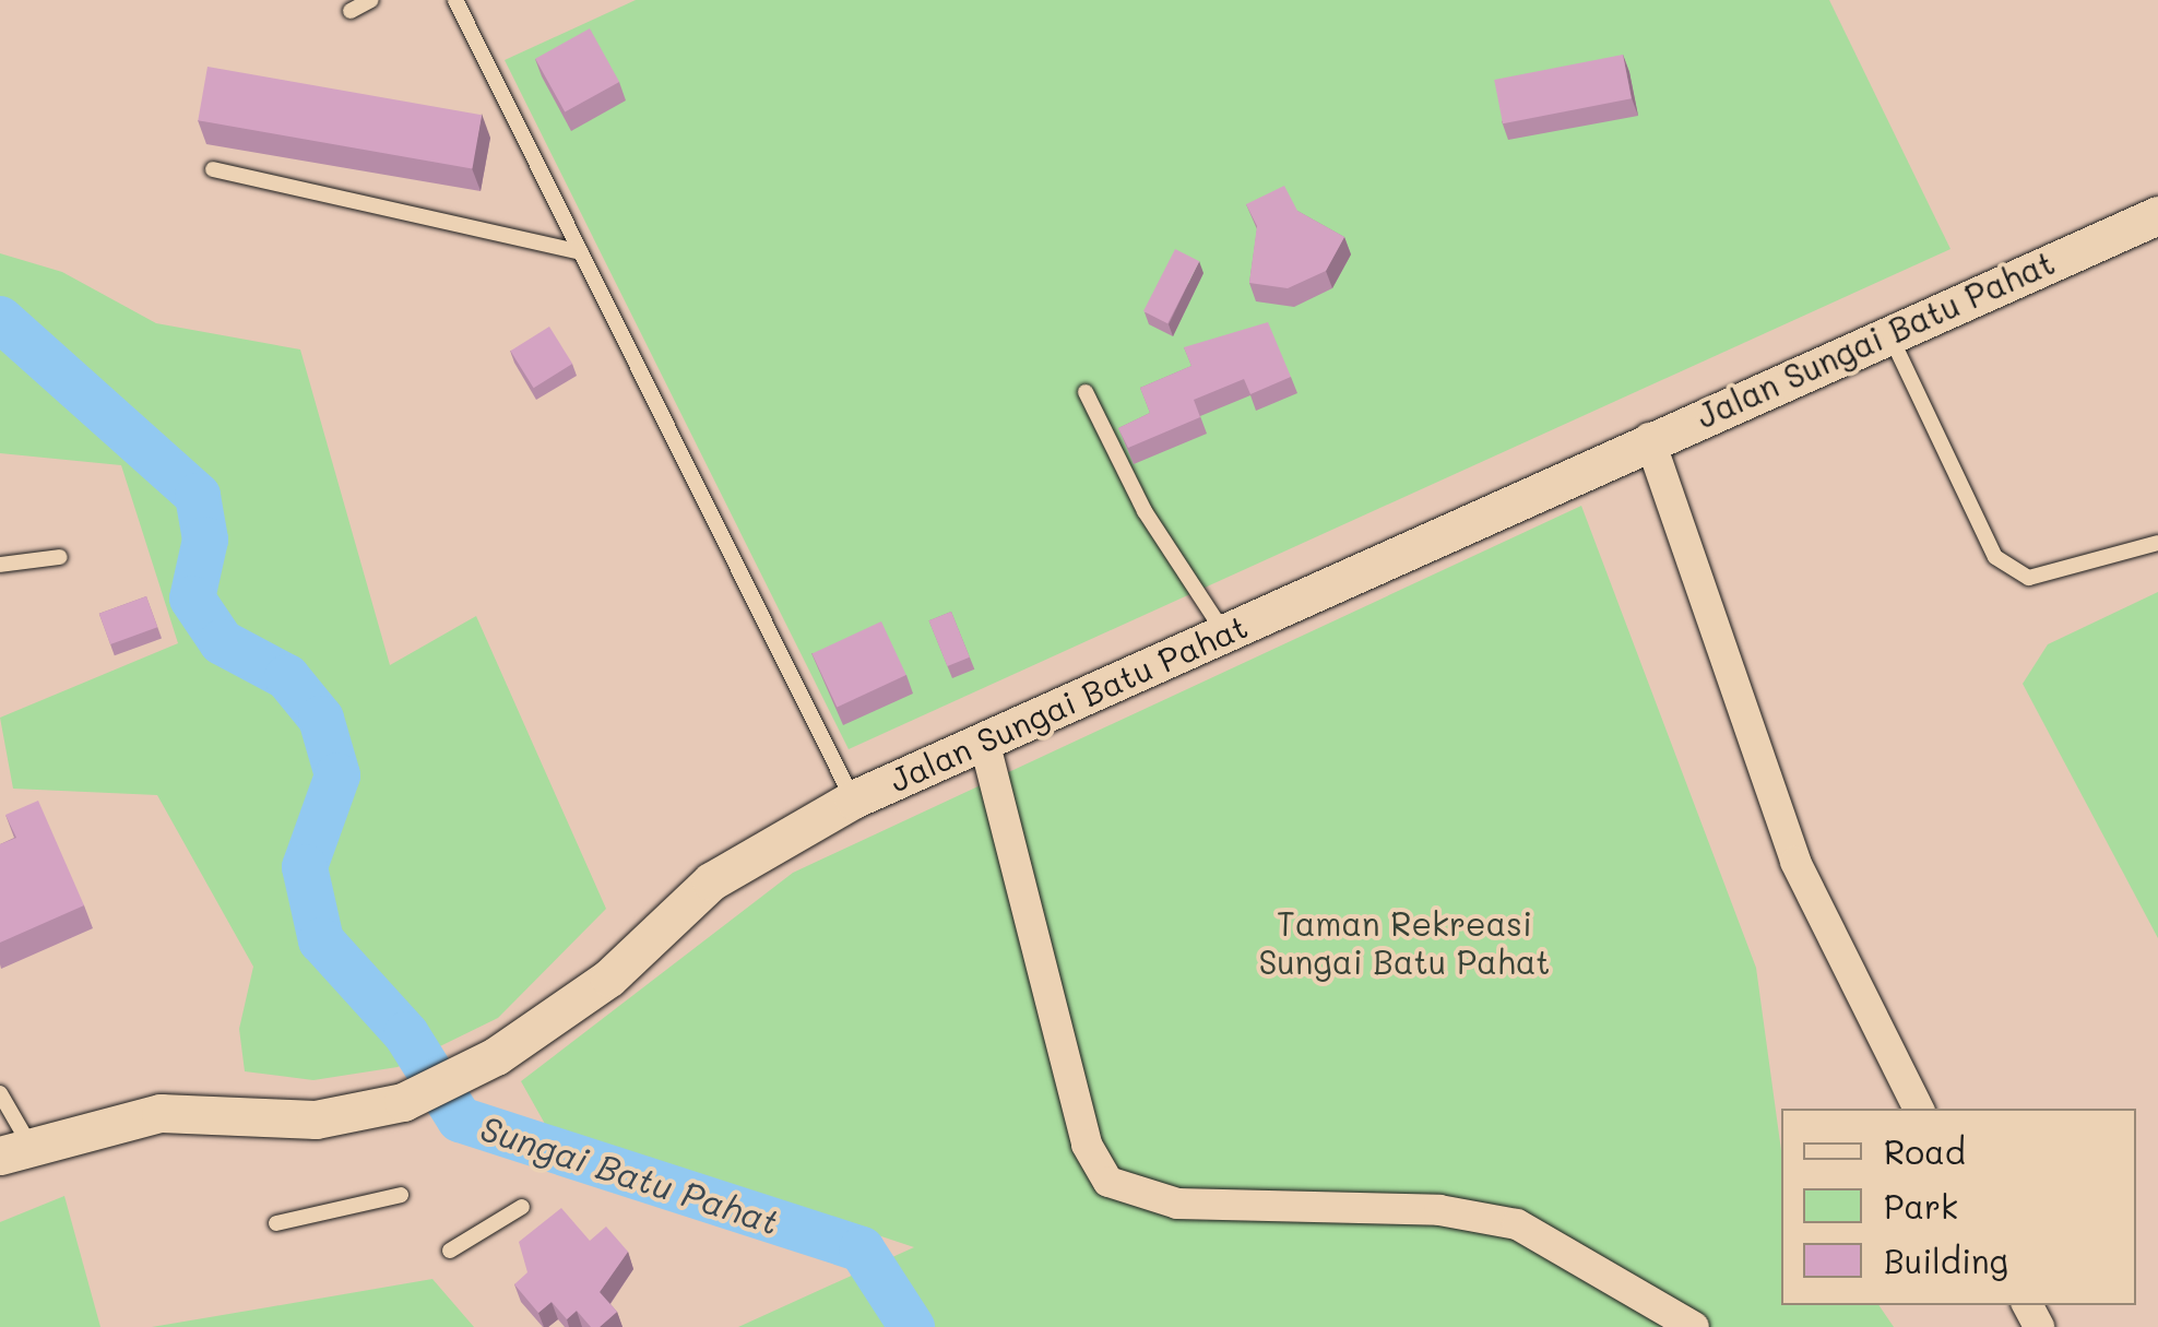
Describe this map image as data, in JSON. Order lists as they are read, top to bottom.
{
  "streets": {
    "street": ["Jalan Sungai Batu Pahat"]
  },
  "water": ["Sungai Batu Pahat"],
  "parks": ["Taman Rekreasi Sungai Batu Pahat"],
  "legend": ["Road", "Park", "Building"]
}
